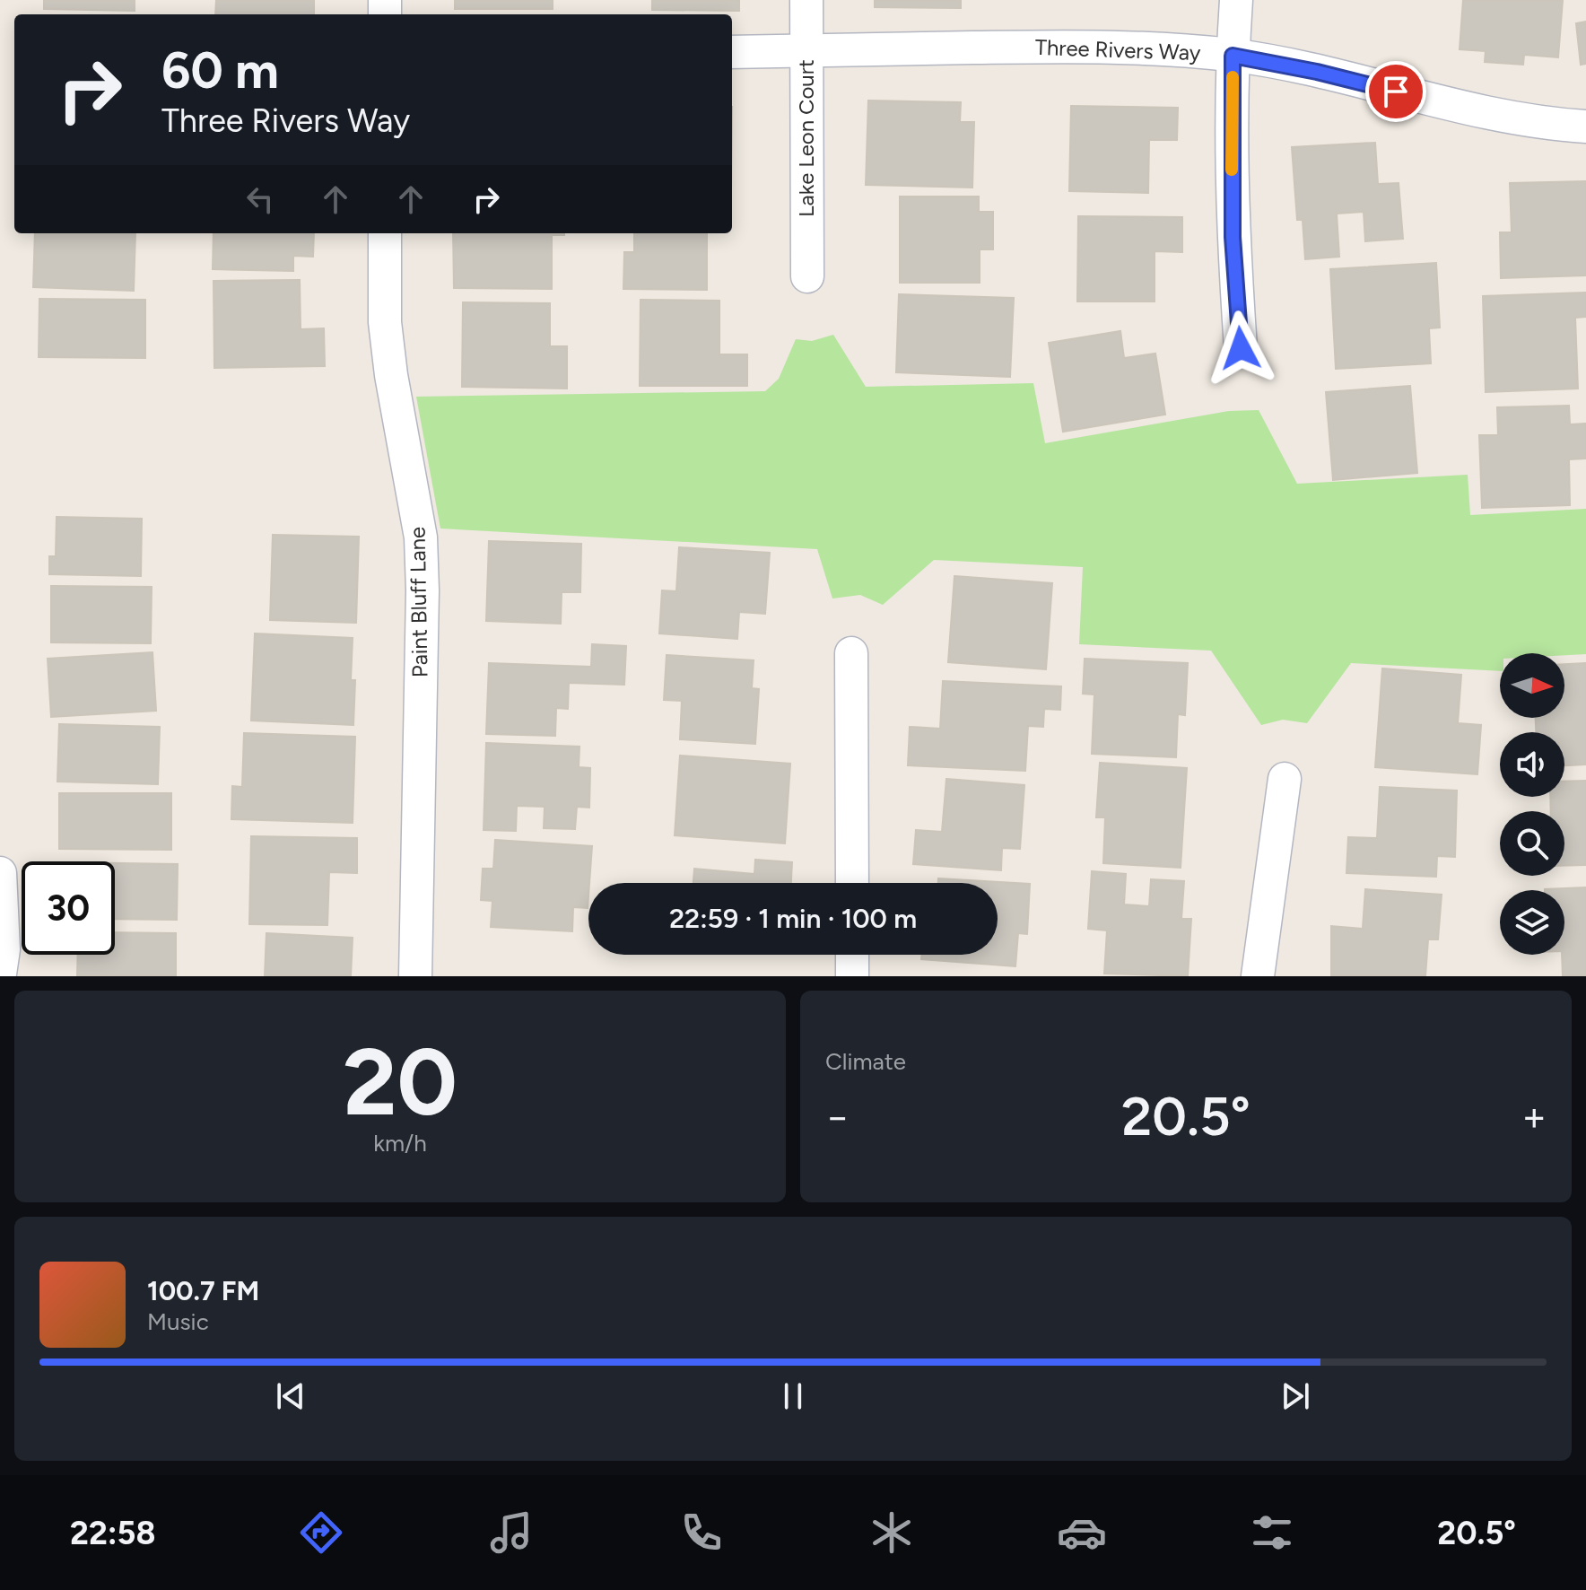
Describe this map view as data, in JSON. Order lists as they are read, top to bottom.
{
  "streets": {
    "street": ["Three Rivers Way", "Lake Leon Court", "Paint Bluff Lane"]
  },
  "crossings": [
    ["Three Rivers Way", "Lake Leon Court"]
  ],
  "north": "right",
  "page": {
    "turn": ["60 m", "Three Rivers Way"],
    "limit": "30",
    "trip": "22:59 · 1 min · 100 m",
    "tile": [
      ["20", "km/h"],
      "Climate"
    ],
    "heat": ["−", "20.5°", "+"],
    "song": ["100.7 FM", "Music"],
    "tabs": ["22:58", "20.5°"]
  }
}
